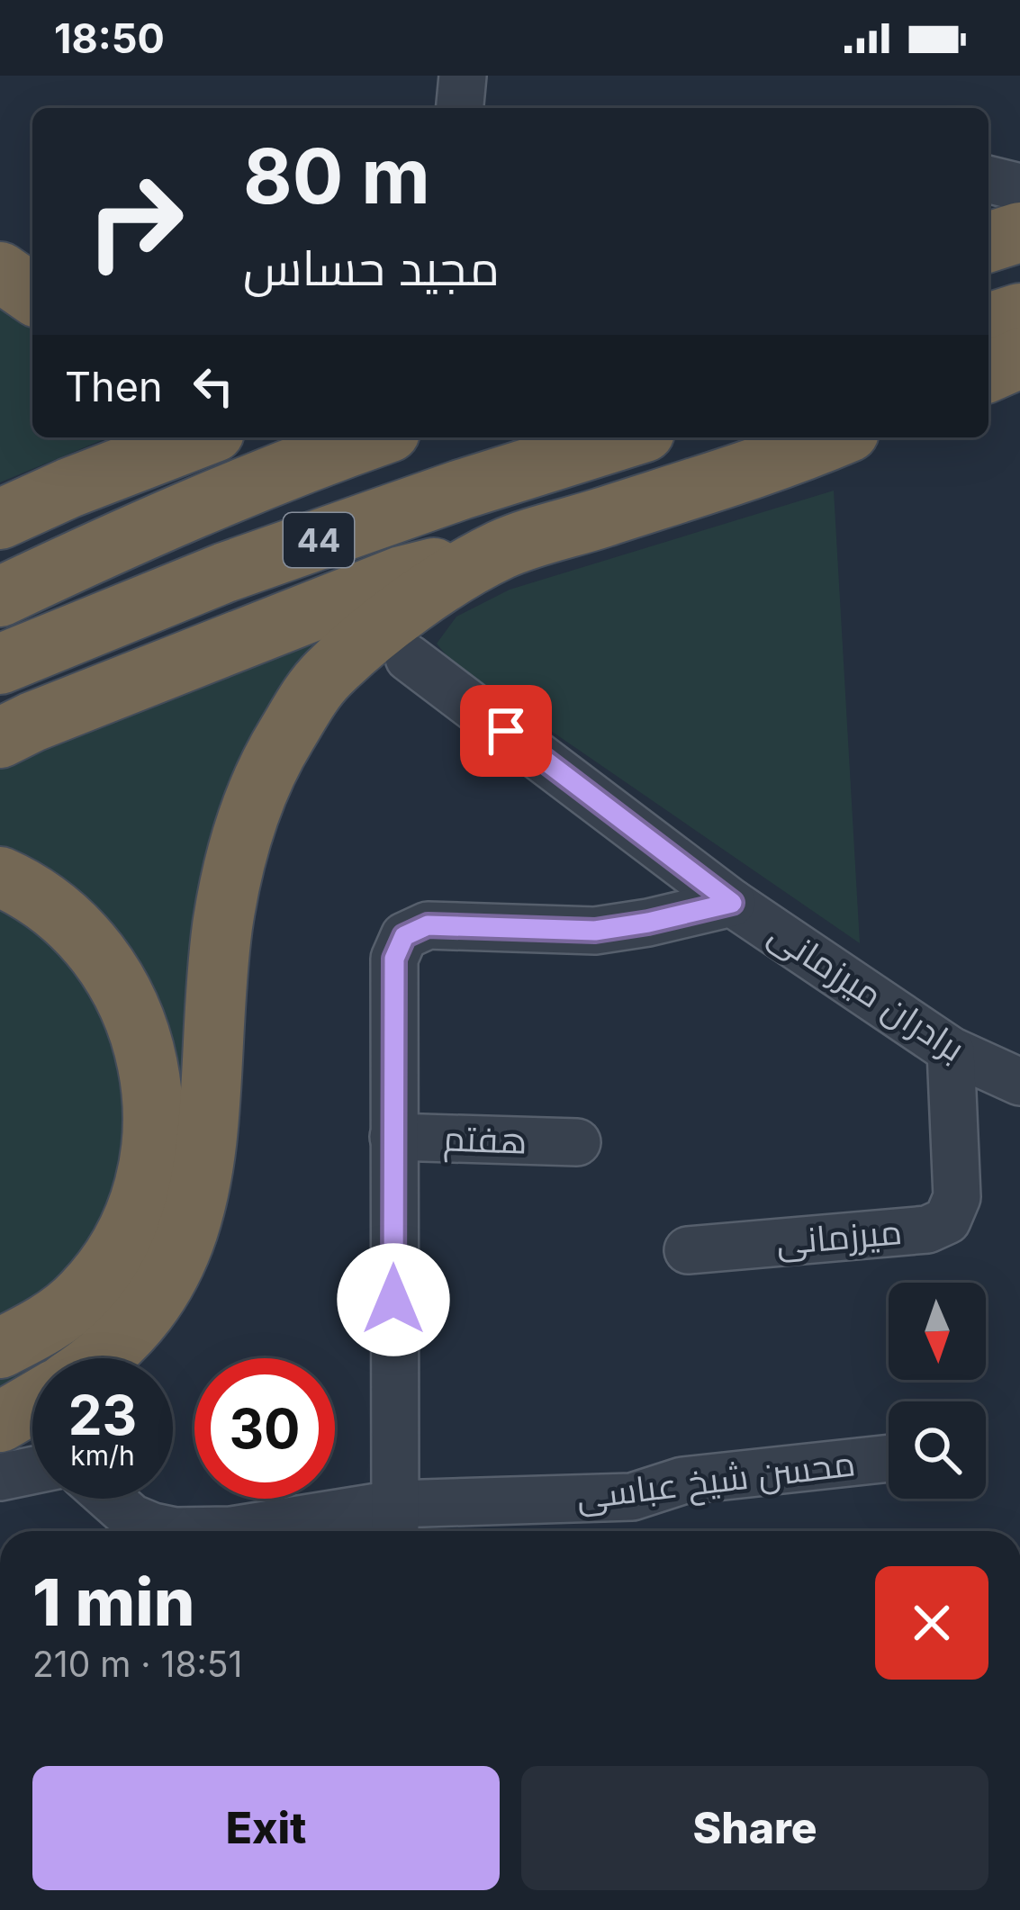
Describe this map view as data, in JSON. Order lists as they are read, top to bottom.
{
  "streets": {
    "highway": ["44"],
    "street": [
      "برادران میرزمانی",
      "هفتم",
      "میرزمانی",
      "محسن شیخ عباسی"
    ]
  },
  "crossings": [
    ["برادران میرزمانی", "میرزمانی"]
  ],
  "north": "bottom",
  "page": {
    "status": "18:50",
    "turn": ["80 m", "مجید حساس"],
    "then": "Then",
    "speed": "23 km/h",
    "limit": "30",
    "heading": ["1 min", "210 m · 18:51"],
    "buttons": ["Exit", "Share"]
  }
}
